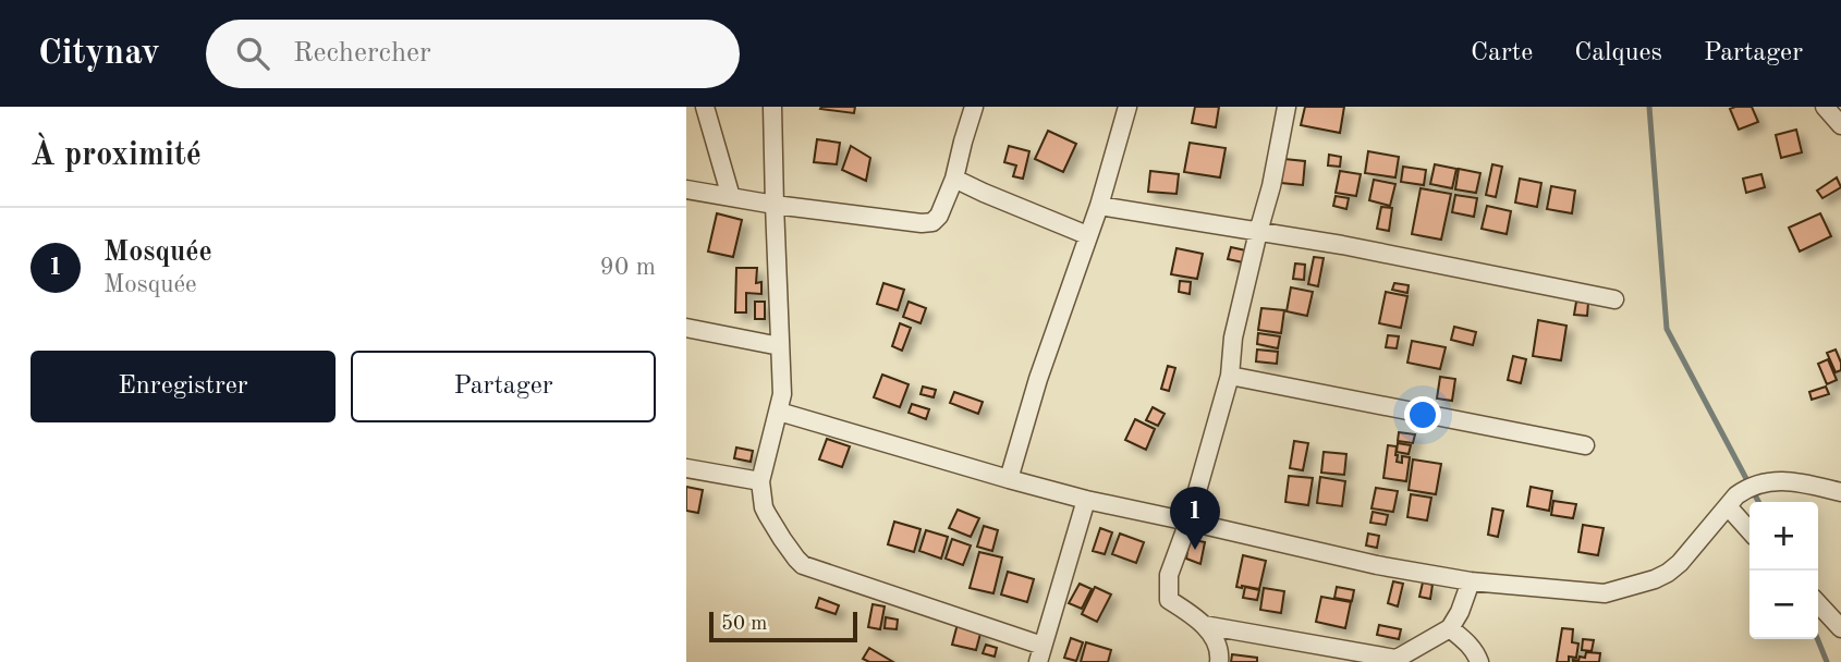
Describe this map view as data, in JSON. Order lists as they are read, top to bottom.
{
  "scale_bar": "50 m",
  "page": {
    "header": "Citynav",
    "search": "Rechercher",
    "nav": ["Carte", "Calques", "Partager"],
    "heading": "À proximité",
    "list": [
      {
        "mark": "1",
        "name": "Mosquée",
        "note": "Mosquée",
        "value": "90 m"
      }
    ],
    "buttons": ["Enregistrer", "Partager"],
    "pins": "1",
    "map_buttons": ["+", "−"],
    "scale": "50 m"
  }
}
